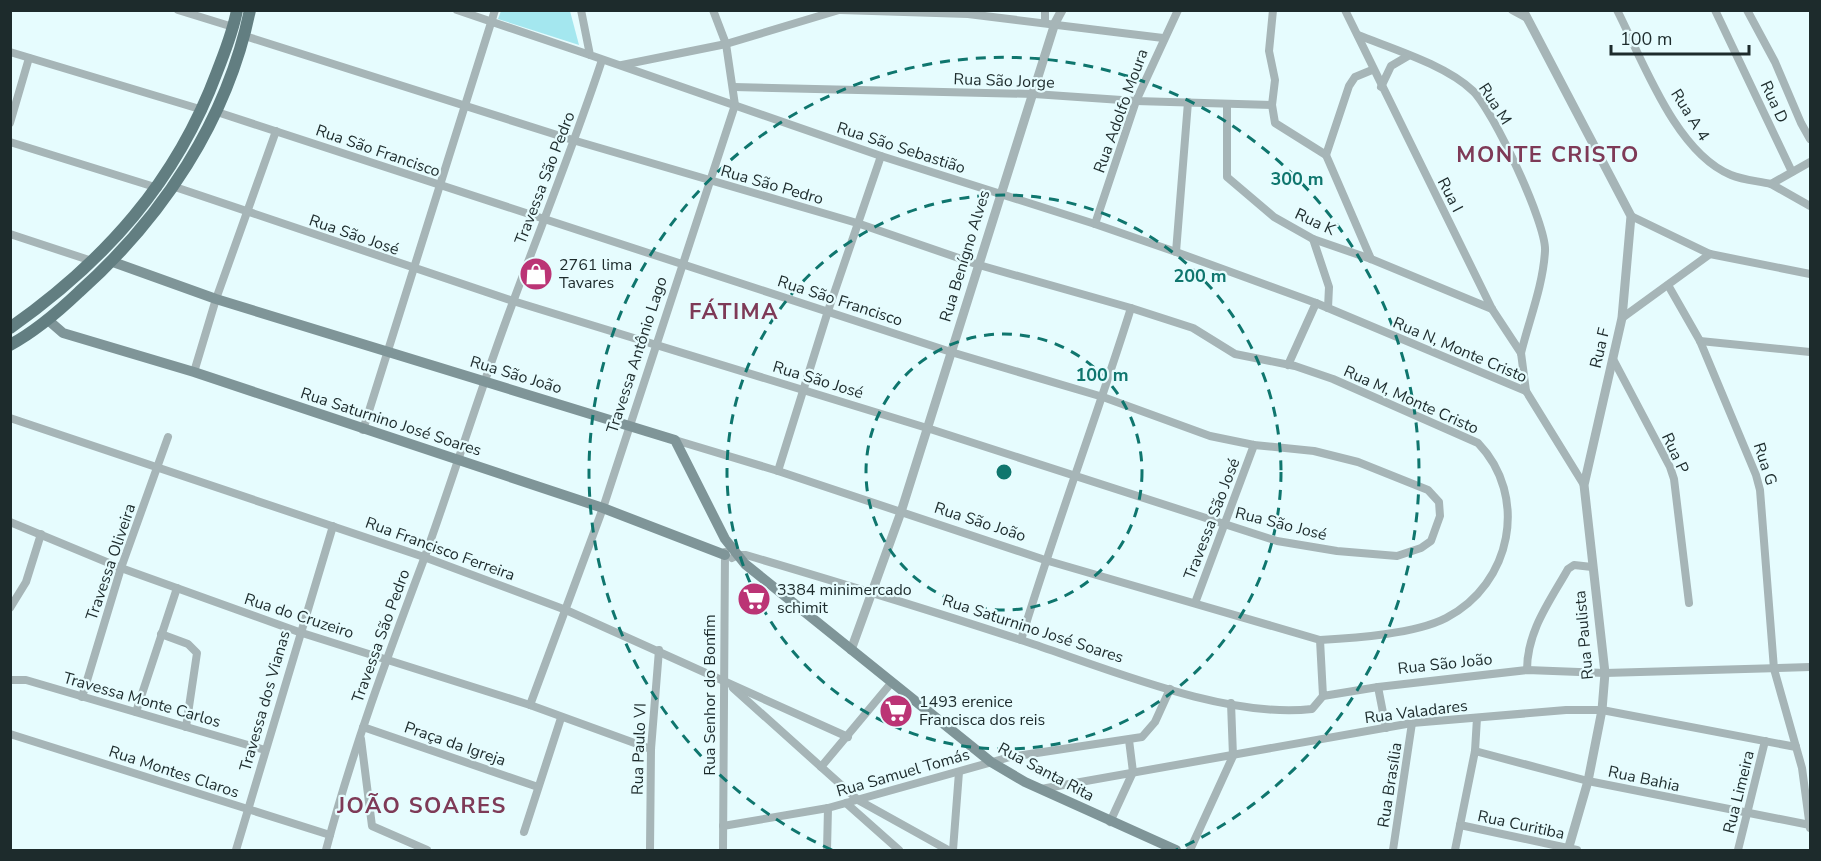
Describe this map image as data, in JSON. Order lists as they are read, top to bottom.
{
  "streets": {
    "main road": ["Rua São João", "Rua Saturnino José Soares", "Rua Santa Rita"],
    "street": [
      "Rua São Jorge",
      "Rua D",
      "Rua M",
      "Rua Adolfo Moura",
      "Rua A 4",
      "Rua São Sebastião",
      "Rua São Francisco",
      "Travessa São Pedro",
      "Rua São Pedro",
      "Rua I",
      "Rua K",
      "Rua São José",
      "Rua Benígno Alves",
      "Rua F",
      "Rua N, Monte Cristo",
      "Travessa Antônio Lago",
      "Rua M, Monte Cristo",
      "Rua P",
      "Rua G",
      "Travessa São José",
      "Rua Francisco Ferreira",
      "Travessa Oliveira",
      "Rua do Cruzeiro",
      "Rua Paulista",
      "Rua Senhor do Bonfim",
      "Travessa Monte Carlos",
      "Travessa dos Vianas",
      "Rua Valadares",
      "Praça da Igreja",
      "Rua Paulo VI",
      "Rua Montes Claros",
      "Rua Samuel Tomás",
      "Rua Bahia",
      "Rua Brasília",
      "Rua Limeira",
      "Rua Curitiba"
    ]
  },
  "crossings": [
    ["Rua São Jorge", "Rua Adolfo Moura"],
    ["Rua São Jorge", "Rua K"],
    ["Rua São Jorge", "Rua Benígno Alves"],
    ["Rua São Jorge", "Travessa Antônio Lago"],
    ["Rua M", "Rua I"],
    ["Rua Adolfo Moura", "Rua São Sebastião"],
    ["Rua São Sebastião", "Travessa São Pedro"],
    ["Rua São Sebastião", "Rua Benígno Alves"],
    ["Rua São Sebastião", "Rua N, Monte Cristo"],
    ["Rua São Sebastião", "Travessa Antônio Lago"],
    ["Rua São Francisco", "Travessa São Pedro"],
    ["Rua São Francisco", "Rua São José"],
    ["Rua São Francisco", "Rua Benígno Alves"],
    ["Rua São Francisco", "Travessa Antônio Lago"],
    ["Rua São Francisco", "Travessa São José"],
    ["Travessa São Pedro", "Rua São Pedro"],
    ["Travessa São Pedro", "Rua São José"],
    ["Travessa São Pedro", "Rua São João"],
    ["Travessa São Pedro", "Rua Saturnino José Soares"],
    ["Travessa São Pedro", "Rua Francisco Ferreira"],
    ["Travessa São Pedro", "Rua do Cruzeiro"],
    ["Travessa São Pedro", "Praça da Igreja"],
    ["Travessa São Pedro", "Rua Montes Claros"],
    ["Rua São Pedro", "Rua Benígno Alves"],
    ["Rua São Pedro", "Travessa Antônio Lago"],
    ["Rua São Pedro", "Rua M, Monte Cristo"],
    ["Rua I", "Rua K"],
    ["Rua I", "Rua N, Monte Cristo"],
    ["Rua São José", "Rua Benígno Alves"],
    ["Rua São José", "Travessa Antônio Lago"],
    ["Rua São José", "Travessa São José"],
    ["Rua Benígno Alves", "Rua São João"],
    ["Rua Benígno Alves", "Rua Saturnino José Soares"],
    ["Rua Benígno Alves", "Rua Santa Rita"],
    ["Rua F", "Rua N, Monte Cristo"],
    ["Rua F", "Rua P"],
    ["Rua F", "Rua Paulista"],
    ["Rua N, Monte Cristo", "Rua Paulista"],
    ["Travessa Antônio Lago", "Rua São João"],
    ["Travessa Antônio Lago", "Rua Saturnino José Soares"],
    ["Travessa Antônio Lago", "Rua Francisco Ferreira"],
    ["Travessa Antônio Lago", "Rua do Cruzeiro"],
    ["Rua São João", "Rua M, Monte Cristo"],
    ["Rua São João", "Rua Saturnino José Soares"],
    ["Rua São João", "Rua G"],
    ["Rua São João", "Travessa São José"],
    ["Rua São João", "Rua Paulista"],
    ["Rua São João", "Rua Santa Rita"],
    ["Rua Saturnino José Soares", "Rua Senhor do Bonfim"],
    ["Rua Saturnino José Soares", "Rua Santa Rita"],
    ["Rua G", "Rua Valadares"],
    ["Rua G", "Rua Bahia"],
    ["Rua Francisco Ferreira", "Travessa Oliveira"],
    ["Rua Francisco Ferreira", "Rua Senhor do Bonfim"],
    ["Rua Francisco Ferreira", "Travessa dos Vianas"],
    ["Rua Francisco Ferreira", "Rua Paulo VI"],
    ["Travessa Oliveira", "Rua do Cruzeiro"],
    ["Travessa Oliveira", "Travessa Monte Carlos"],
    ["Rua do Cruzeiro", "Travessa dos Vianas"],
    ["Rua do Cruzeiro", "Rua Paulo VI"],
    ["Rua Paulista", "Rua Valadares"],
    ["Rua Paulista", "Rua Bahia"],
    ["Rua Paulista", "Rua Curitiba"],
    ["Rua Senhor do Bonfim", "Rua Santa Rita"],
    ["Rua Senhor do Bonfim", "Rua Samuel Tomás"],
    ["Travessa Monte Carlos", "Travessa dos Vianas"],
    ["Travessa dos Vianas", "Rua Montes Claros"],
    ["Rua Valadares", "Rua Santa Rita"],
    ["Rua Valadares", "Rua Brasília"],
    ["Rua Valadares", "Rua Limeira"],
    ["Rua Santa Rita", "Rua Samuel Tomás"],
    ["Rua Bahia", "Rua Limeira"]
  ],
  "districts": ["MONTE CRISTO", "FÁTIMA", "JOÃO SOARES"],
  "places": {
    "shop": ["2761 lima Tavares"],
    "supermarket": ["3384 minimercado schimit", "1493 erenice Francisca dos reis"]
  },
  "scale_bar": "100 m",
  "rings": ["300 m", "200 m", "100 m"]
}
